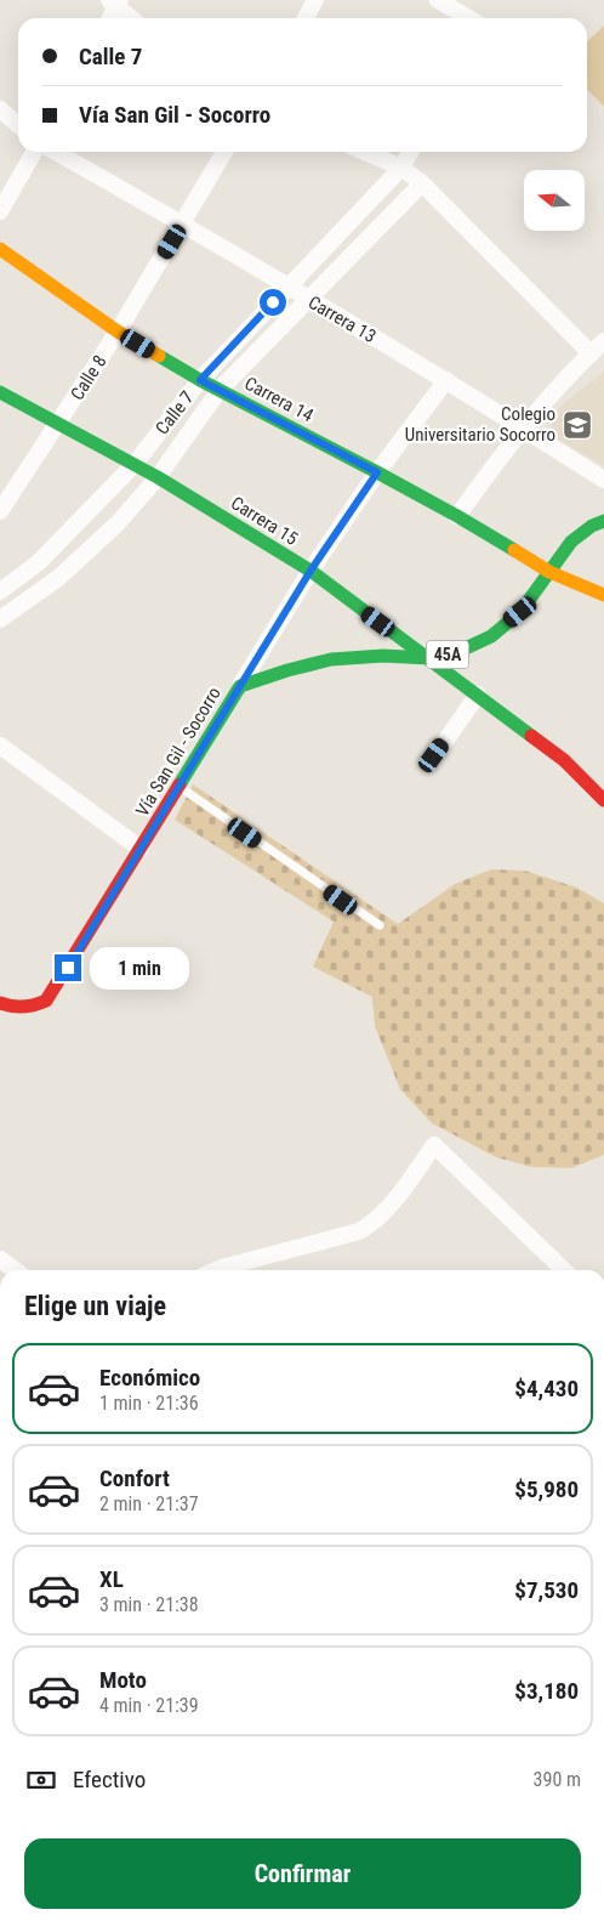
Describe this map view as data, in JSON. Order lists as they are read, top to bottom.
{
  "streets": {
    "main road": [
      "Carrera 14",
      "Carrera 15",
      "45A",
      "Vía San Gil - Socorro"
    ],
    "street": ["Carrera 13", "Calle 8", "Calle 7"]
  },
  "crossings": [
    ["Carrera 13", "Calle 8"],
    ["Carrera 13", "Calle 7"],
    ["Calle 8", "Carrera 14"],
    ["Calle 8", "Carrera 15"],
    ["Carrera 14", "Calle 7"],
    ["Carrera 14", "Vía San Gil - Socorro"],
    ["Calle 7", "Carrera 15"],
    ["Carrera 15", "Vía San Gil - Socorro"]
  ],
  "places": {
    "school or university": ["Colegio Universitario Socorro"]
  },
  "north": "left",
  "page": {
    "banner": ["Calle 7", "Vía San Gil - Socorro"],
    "bubble": "1 min",
    "heading": "Elige un viaje",
    "list": [
      {
        "name": "Económico",
        "note": "1 min · 21:36",
        "value": "$4,430"
      },
      {
        "name": "Confort",
        "note": "2 min · 21:37",
        "value": "$5,980"
      },
      {
        "name": "XL",
        "note": "3 min · 21:38",
        "value": "$7,530"
      },
      {
        "name": "Moto",
        "note": "4 min · 21:39",
        "value": "$3,180"
      }
    ],
    "pay": ["Efectivo", "390 m"],
    "buttons": "Confirmar"
  }
}
